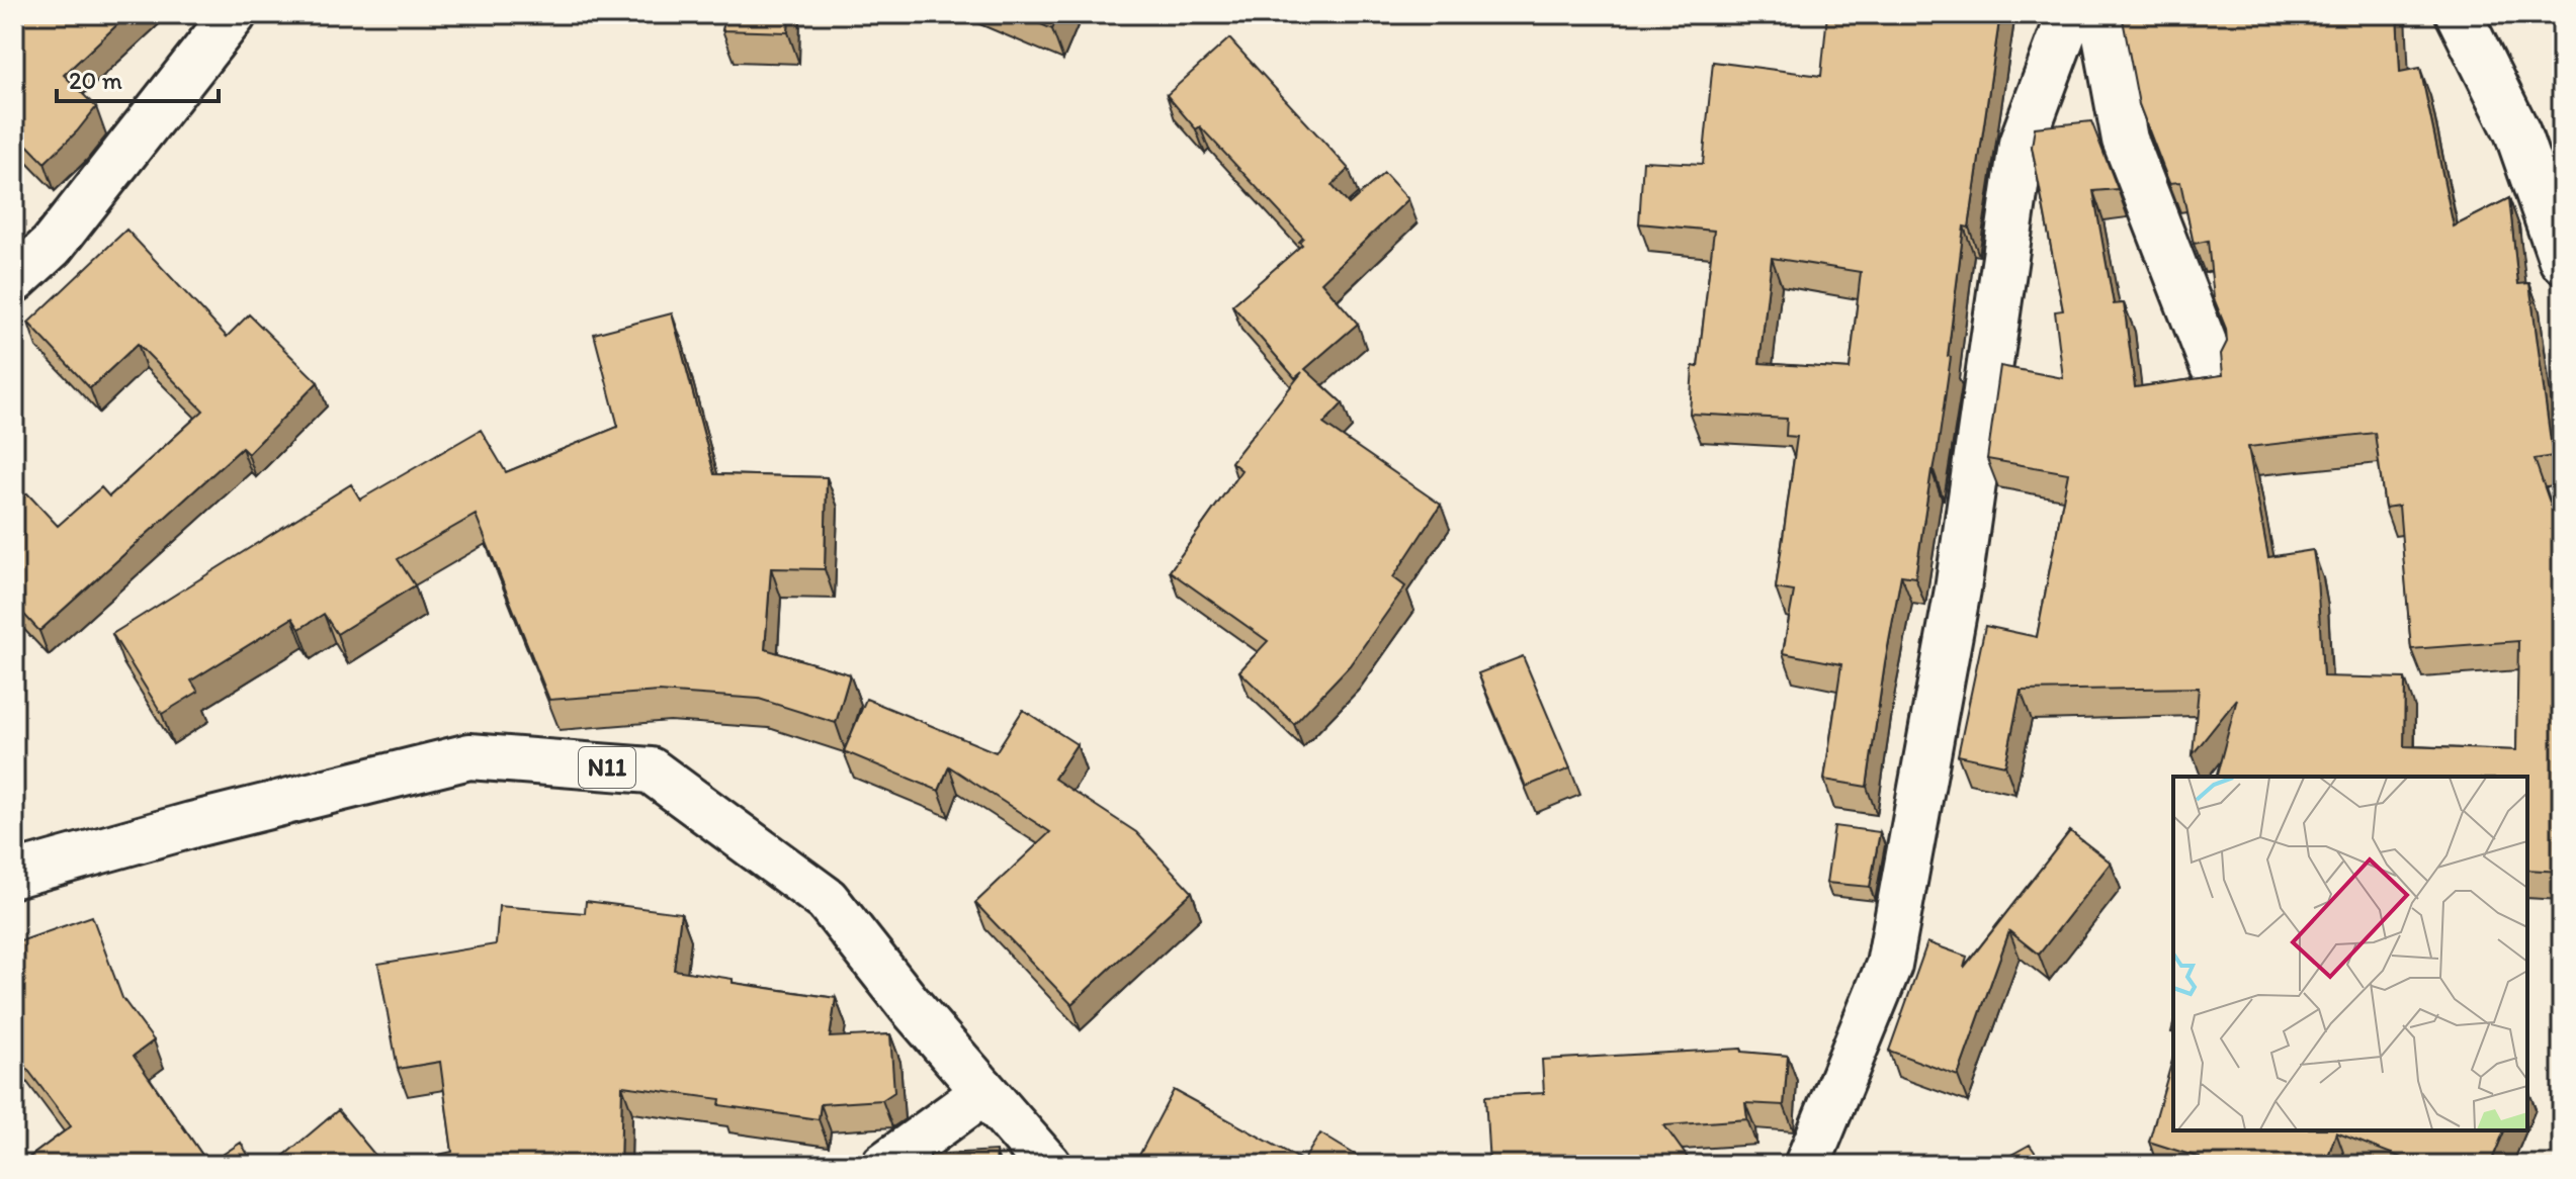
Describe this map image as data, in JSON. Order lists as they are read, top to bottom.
{
  "streets": {
    "main road": ["N11"]
  },
  "scale_bar": "20 m"
}
